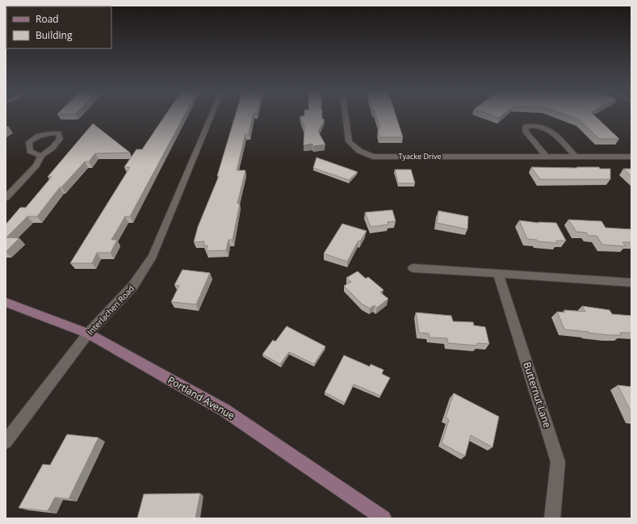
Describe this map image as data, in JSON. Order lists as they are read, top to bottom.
{
  "streets": {
    "street": [
      "Tyacke Drive",
      "Interlachen Road",
      "Butternut Lane",
      "Portland Avenue"
    ]
  },
  "crossings": [
    ["Interlachen Road", "Portland Avenue"]
  ],
  "legend": ["Road", "Building"]
}
